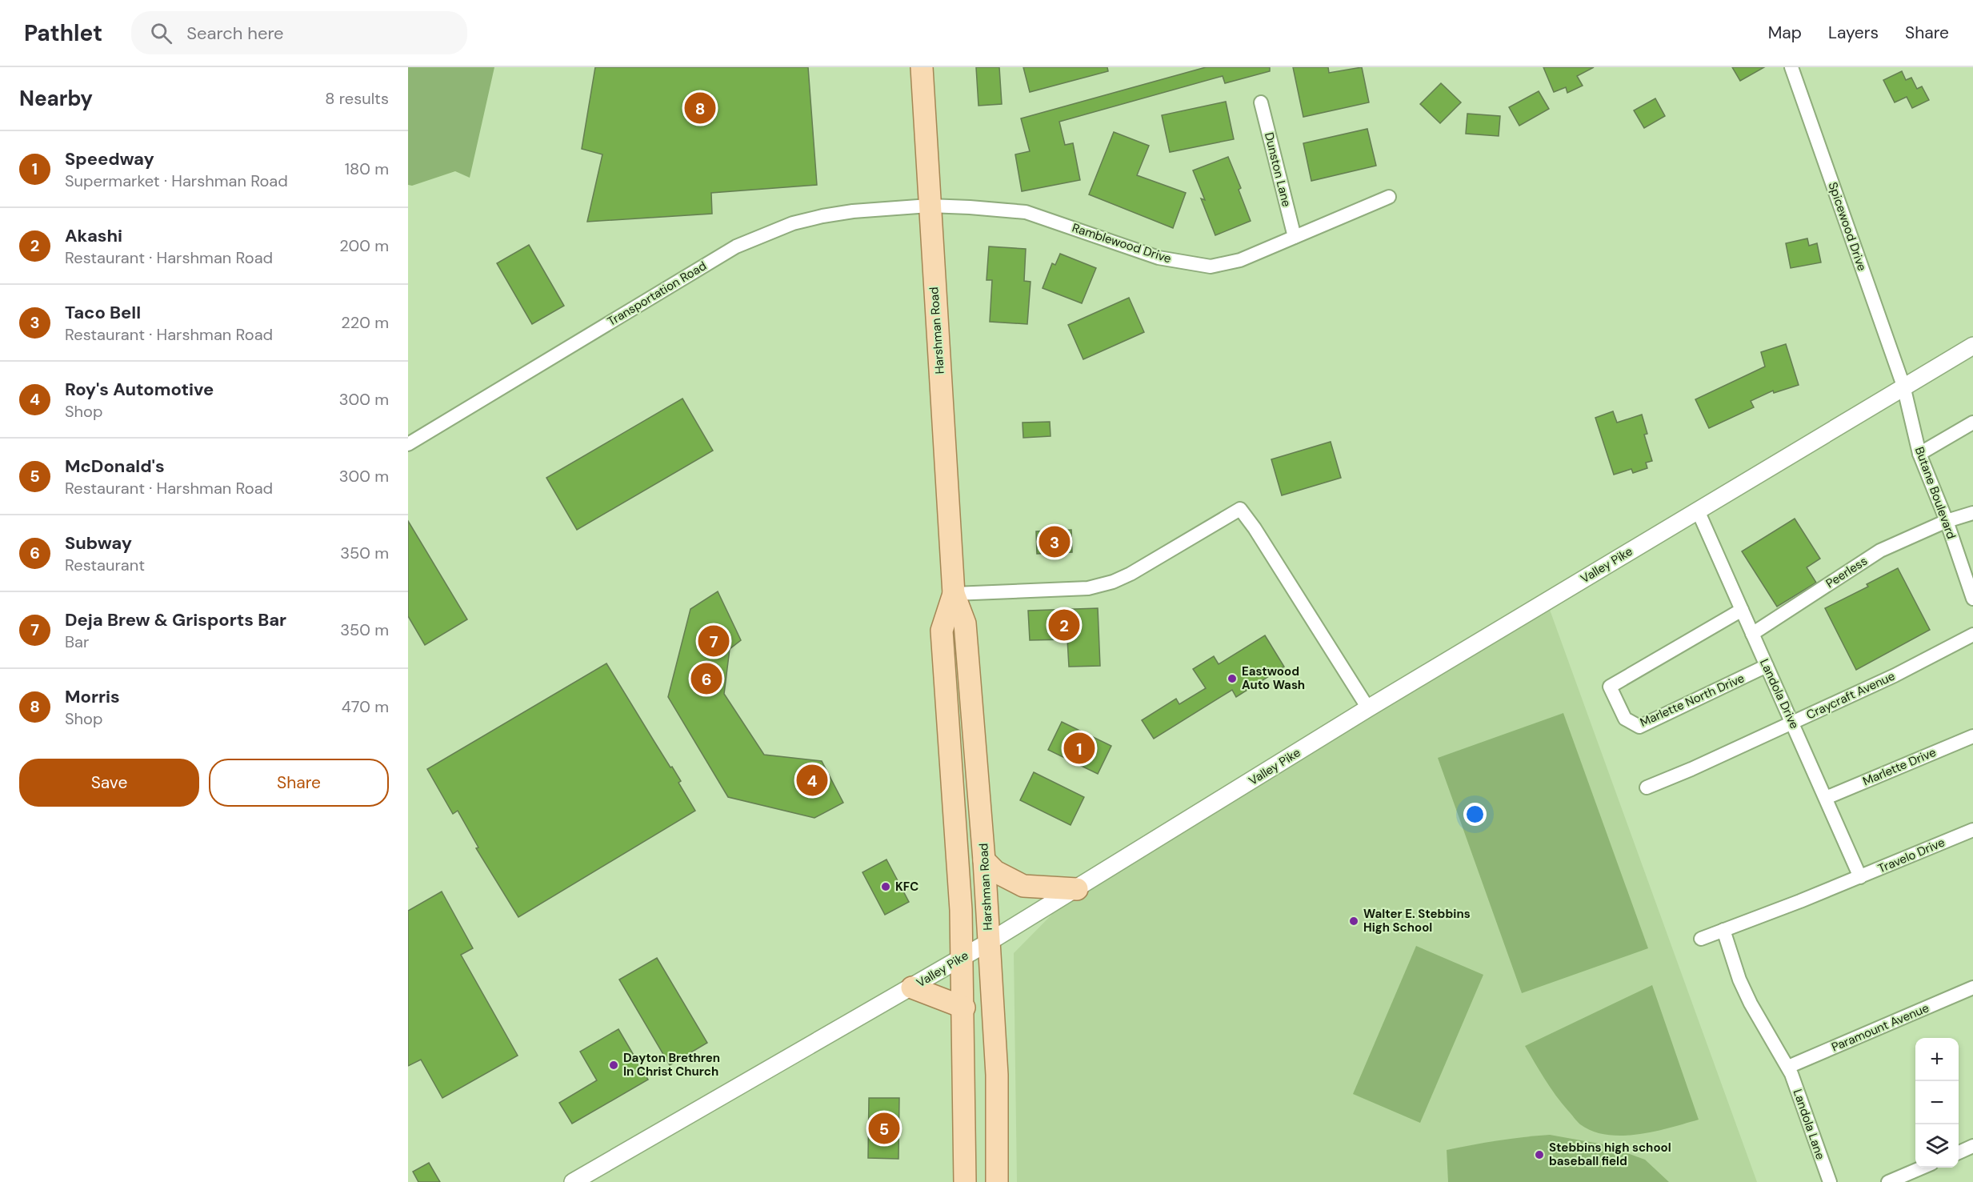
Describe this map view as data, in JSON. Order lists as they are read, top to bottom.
{
  "streets": {
    "main road": ["Harshman Road"],
    "street": [
      "Dunston Lane",
      "Spicewood Drive",
      "Ramblewood Drive",
      "Transportation Road",
      "Butane Boulevard",
      "Valley Pike",
      "Peerless",
      "Landola Drive",
      "Craycraft Avenue",
      "Marlette North Drive",
      "Marlette Drive",
      "Travelo Drive",
      "Paramount Avenue",
      "Landola Lane"
    ]
  },
  "crossings": [
    ["Dunston Lane", "Ramblewood Drive"],
    ["Spicewood Drive", "Butane Boulevard"],
    ["Spicewood Drive", "Valley Pike"],
    ["Ramblewood Drive", "Transportation Road"],
    ["Ramblewood Drive", "Harshman Road"],
    ["Transportation Road", "Harshman Road"],
    ["Harshman Road", "Valley Pike"],
    ["Butane Boulevard", "Valley Pike"],
    ["Butane Boulevard", "Peerless"],
    ["Valley Pike", "Landola Drive"],
    ["Peerless", "Landola Drive"],
    ["Landola Drive", "Craycraft Avenue"],
    ["Landola Drive", "Marlette North Drive"],
    ["Landola Drive", "Marlette Drive"],
    ["Landola Drive", "Travelo Drive"],
    ["Paramount Avenue", "Landola Lane"]
  ],
  "places": [
    "Eastwood Auto Wash",
    "KFC",
    "Walter E. Stebbins High School",
    "Dayton Brethren In Christ Church",
    "Stebbins high school baseball field"
  ],
  "page": {
    "header": "Pathlet",
    "search": "Search here",
    "nav": ["Map", "Layers", "Share"],
    "heading": ["Nearby", "8 results"],
    "pins": [
      "8",
      "3",
      "2",
      "7",
      "6",
      "1",
      "4",
      "5"
    ],
    "list": [
      {
        "mark": "1",
        "name": "Speedway",
        "note": "Supermarket · Harshman Road",
        "value": "180 m"
      },
      {
        "mark": "2",
        "name": "Akashi",
        "note": "Restaurant · Harshman Road",
        "value": "200 m"
      },
      {
        "mark": "3",
        "name": "Taco Bell",
        "note": "Restaurant · Harshman Road",
        "value": "220 m"
      },
      {
        "mark": "4",
        "name": "Roy's Automotive",
        "note": "Shop",
        "value": "300 m"
      },
      {
        "mark": "5",
        "name": "McDonald's",
        "note": "Restaurant · Harshman Road",
        "value": "300 m"
      },
      {
        "mark": "6",
        "name": "Subway",
        "note": "Restaurant",
        "value": "350 m"
      },
      {
        "mark": "7",
        "name": "Deja Brew & Grisports Bar",
        "note": "Bar",
        "value": "350 m"
      },
      {
        "mark": "8",
        "name": "Morris",
        "note": "Shop",
        "value": "470 m"
      }
    ],
    "buttons": ["Save", "Share"],
    "map_buttons": ["+", "−"]
  }
}
